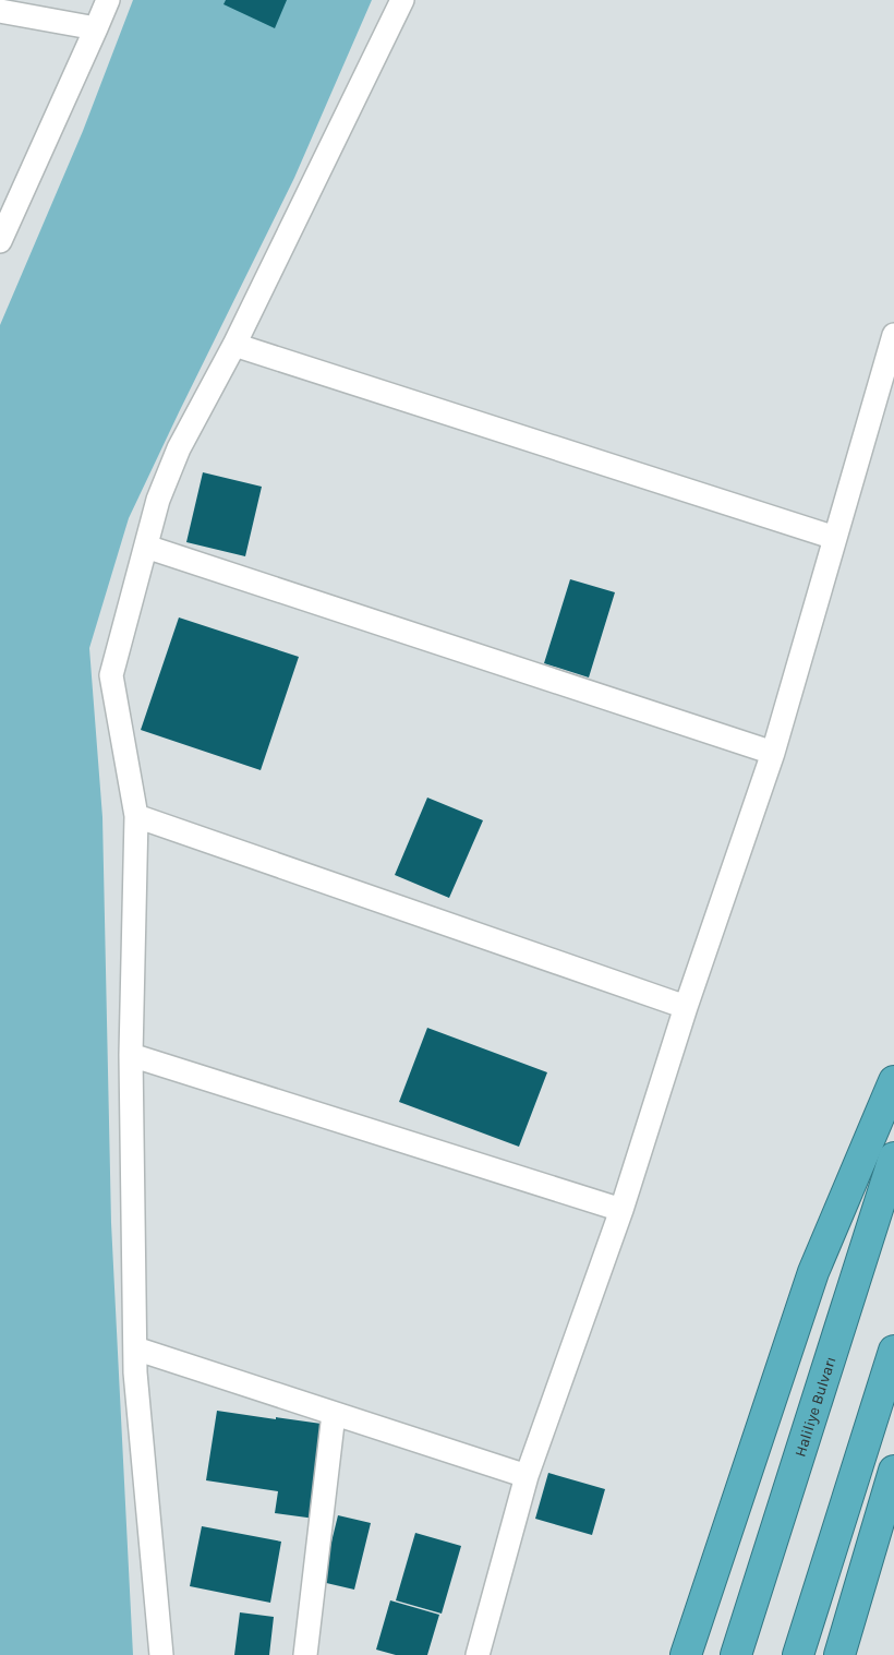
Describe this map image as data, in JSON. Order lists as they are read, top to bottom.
{
  "streets": {
    "highway": ["Haliliye Bulvarı"]
  }
}
